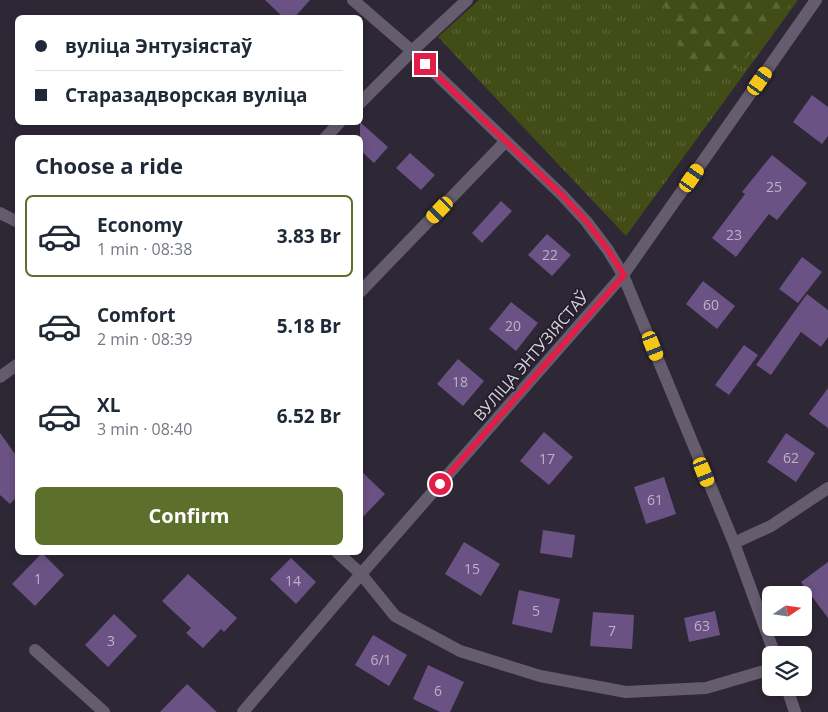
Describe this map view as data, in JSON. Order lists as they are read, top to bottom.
{
  "streets": {
    "street": ["ВУЛІЦА ЭНТУЗІЯСТАЎ"]
  },
  "house_numbers": [
    "25",
    "23",
    "22",
    "60",
    "20",
    "18",
    "62",
    "17",
    "61",
    "15",
    "1",
    "14",
    "5",
    "63",
    "7",
    "3",
    "6/1",
    "6"
  ],
  "north": "right",
  "page": {
    "banner": ["вуліца Энтузіястаў", "Старазадворская вуліца"],
    "heading": "Choose a ride",
    "list": [
      {
        "name": "Economy",
        "note": "1 min · 08:38",
        "value": "3.83 Br"
      },
      {
        "name": "Comfort",
        "note": "2 min · 08:39",
        "value": "5.18 Br"
      },
      {
        "name": "XL",
        "note": "3 min · 08:40",
        "value": "6.52 Br"
      }
    ],
    "buttons": "Confirm"
  }
}
